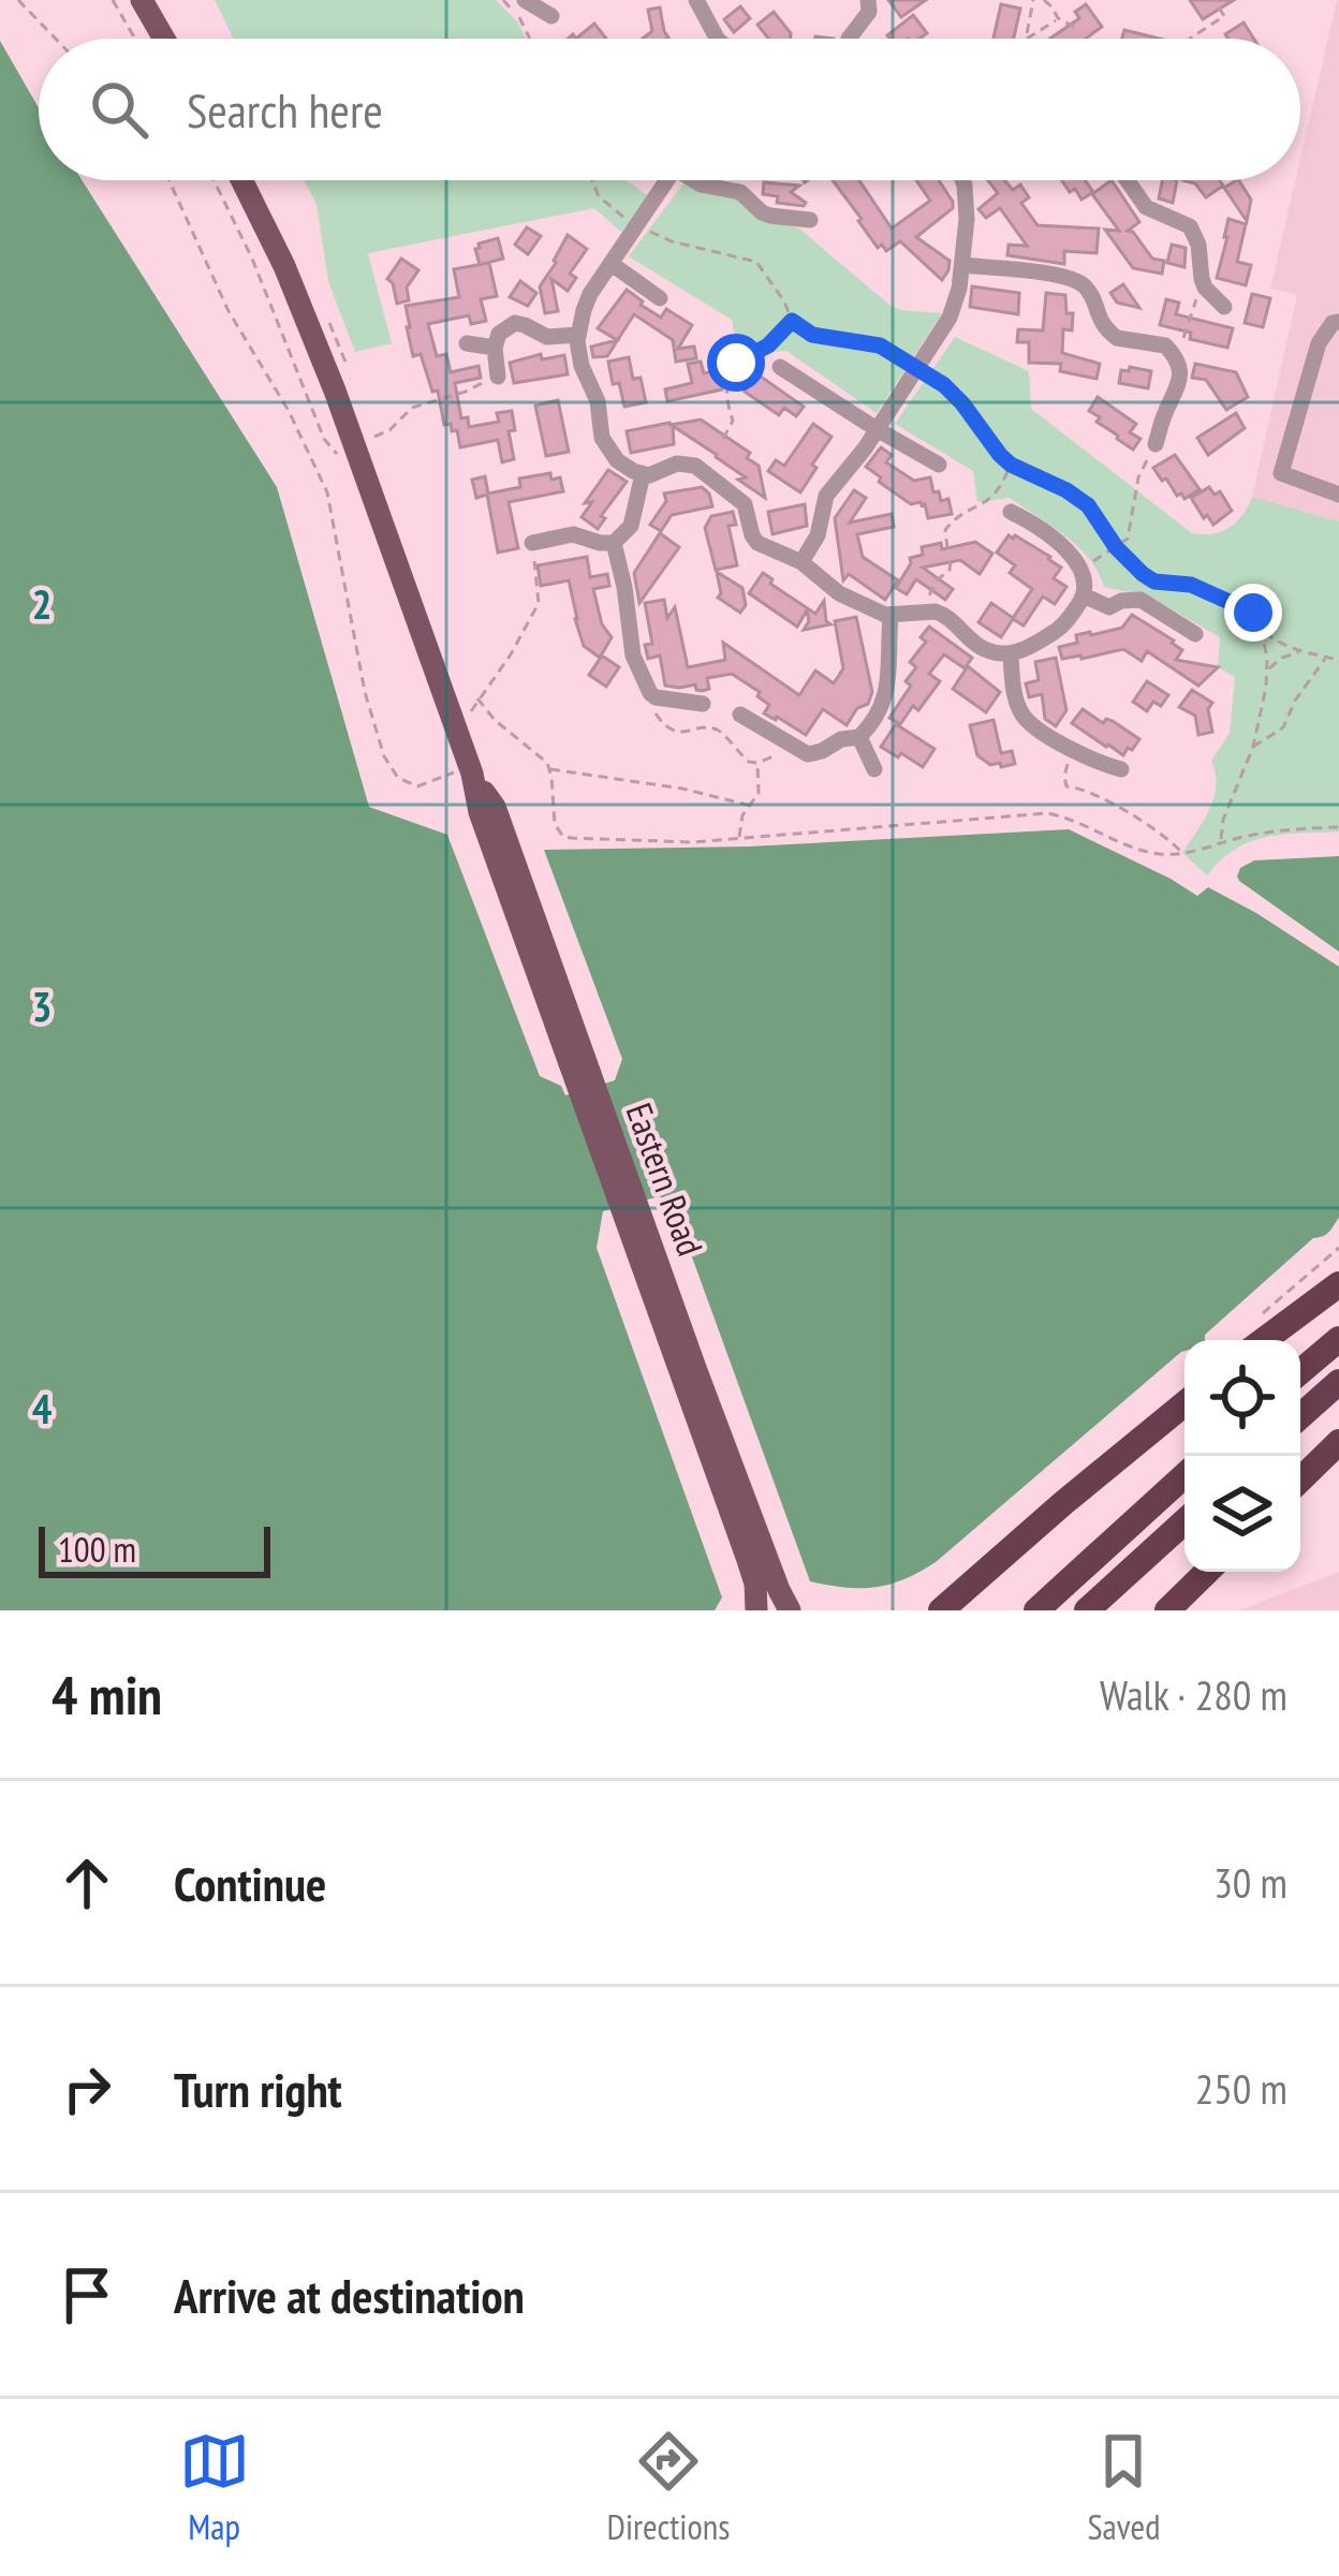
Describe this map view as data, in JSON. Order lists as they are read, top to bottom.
{
  "streets": {
    "main road": ["Eastern Road"]
  },
  "scale_bar": "100 m",
  "page": {
    "search": "Search here",
    "scale": "100 m",
    "heading": ["4 min", "Walk · 280 m"],
    "list": [
      ["Continue", "30 m"],
      ["Turn right", "250 m"],
      "Arrive at destination"
    ],
    "nav": ["Map", "Directions", "Saved"]
  },
  "grid": {
    "rows": ["2", "3", "4"]
  }
}
